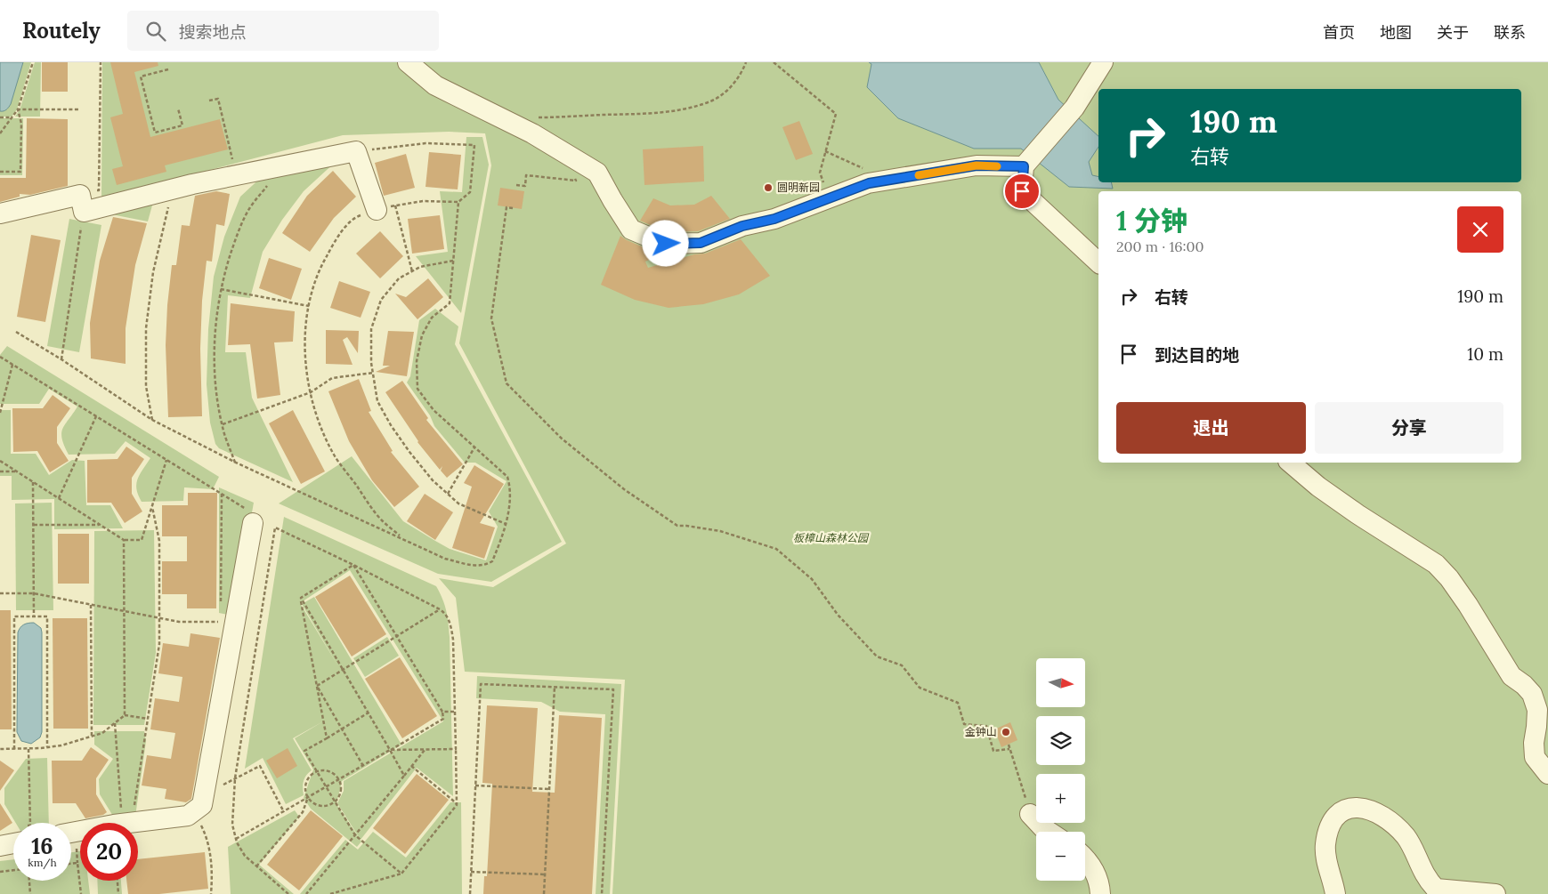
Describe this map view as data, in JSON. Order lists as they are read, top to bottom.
{
  "parks": ["板樟山森林公园"],
  "places": ["圆明新园", "金钟山"],
  "north": "right",
  "page": {
    "header": "Routely",
    "search": "搜索地点",
    "nav": [
      "首页",
      "地图",
      "关于",
      "联系"
    ],
    "turn": ["190 m", "右转"],
    "heading": ["1 分钟", "200 m · 16:00"],
    "list": [
      {
        "name": "右转",
        "value": "190 m"
      },
      {
        "name": "到达目的地",
        "value": "10 m"
      }
    ],
    "buttons": ["退出", "分享"],
    "map_buttons": ["+", "−"],
    "speed": "16 km/h",
    "limit": "20"
  }
}
